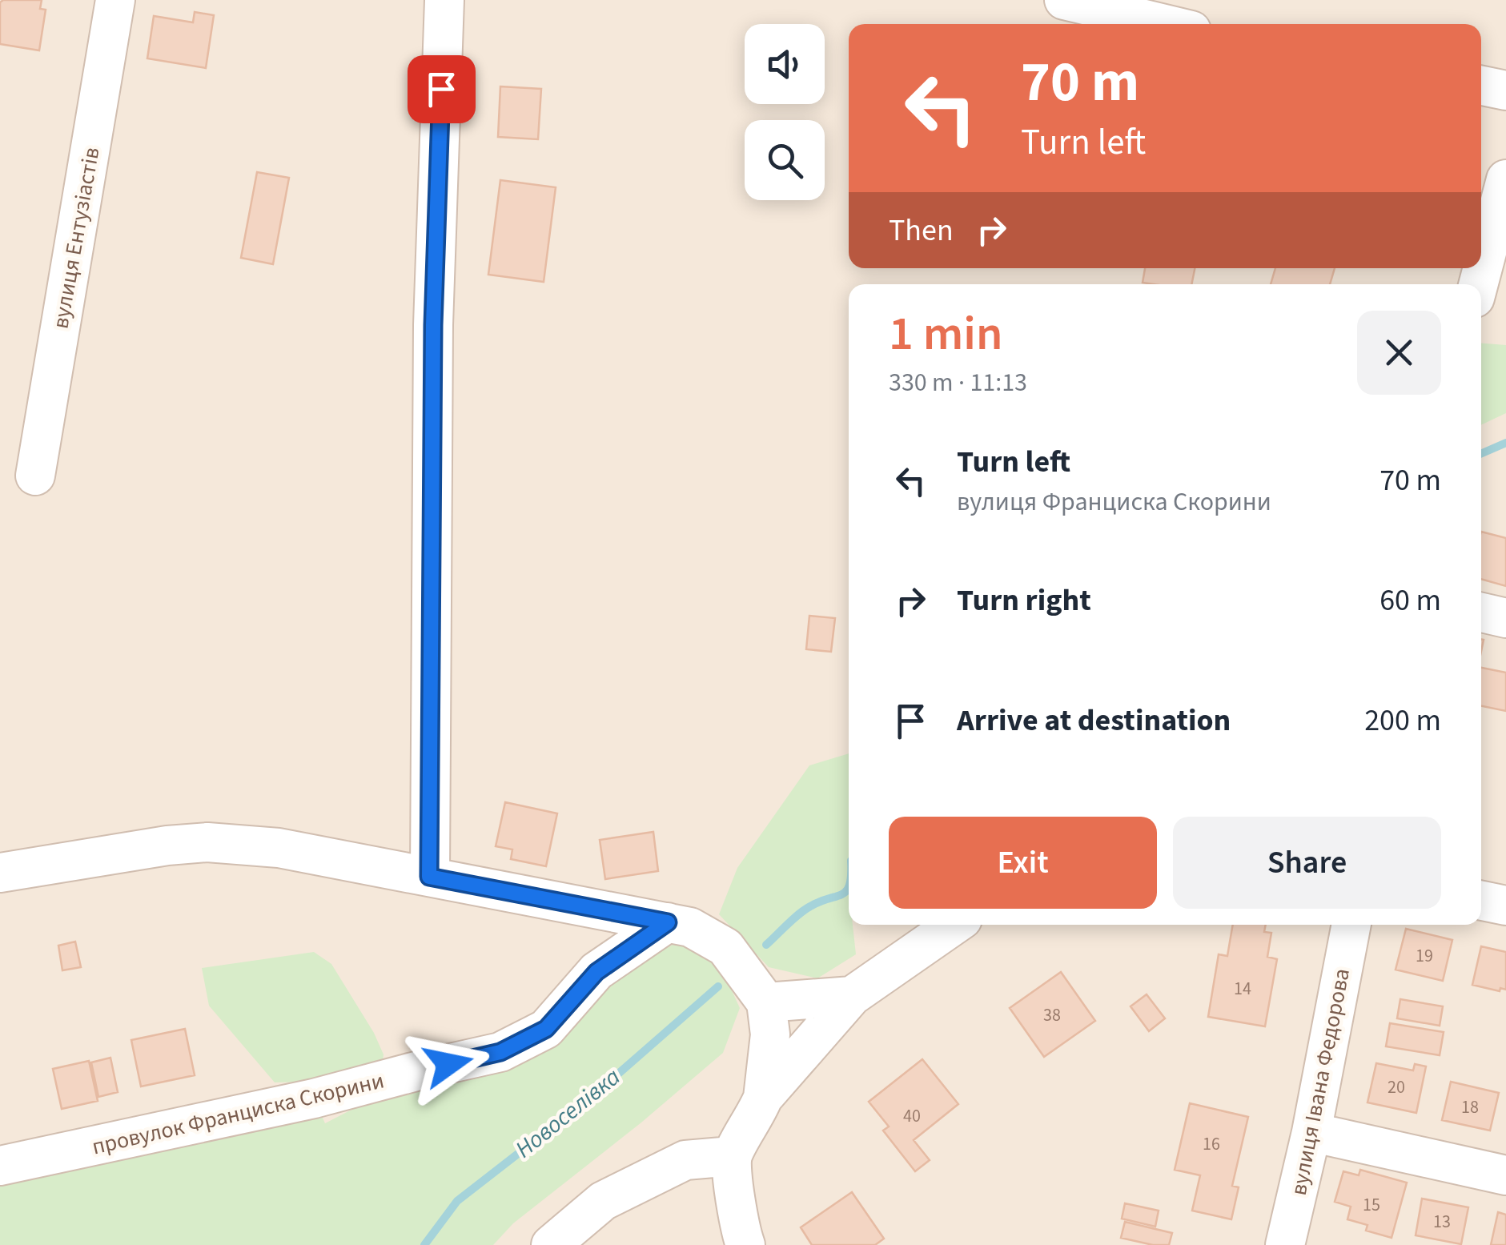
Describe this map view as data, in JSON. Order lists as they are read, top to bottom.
{
  "streets": {
    "street": ["вулиця Ентузіастів", "вулиця Івана Федорова", "провулок Франциска Скорини"]
  },
  "water": ["Новоселівка"],
  "house_numbers": [
    "19",
    "14",
    "38",
    "20",
    "18",
    "40",
    "16",
    "15",
    "13"
  ],
  "page": {
    "turn": ["70 m", "Turn left"],
    "then": "Then",
    "heading": ["1 min", "330 m · 11:13"],
    "list": [
      {
        "name": "Turn left",
        "note": "вулиця Франциска Скорини",
        "value": "70 m"
      },
      {
        "name": "Turn right",
        "value": "60 m"
      },
      {
        "name": "Arrive at destination",
        "value": "200 m"
      }
    ],
    "buttons": ["Exit", "Share"]
  }
}
